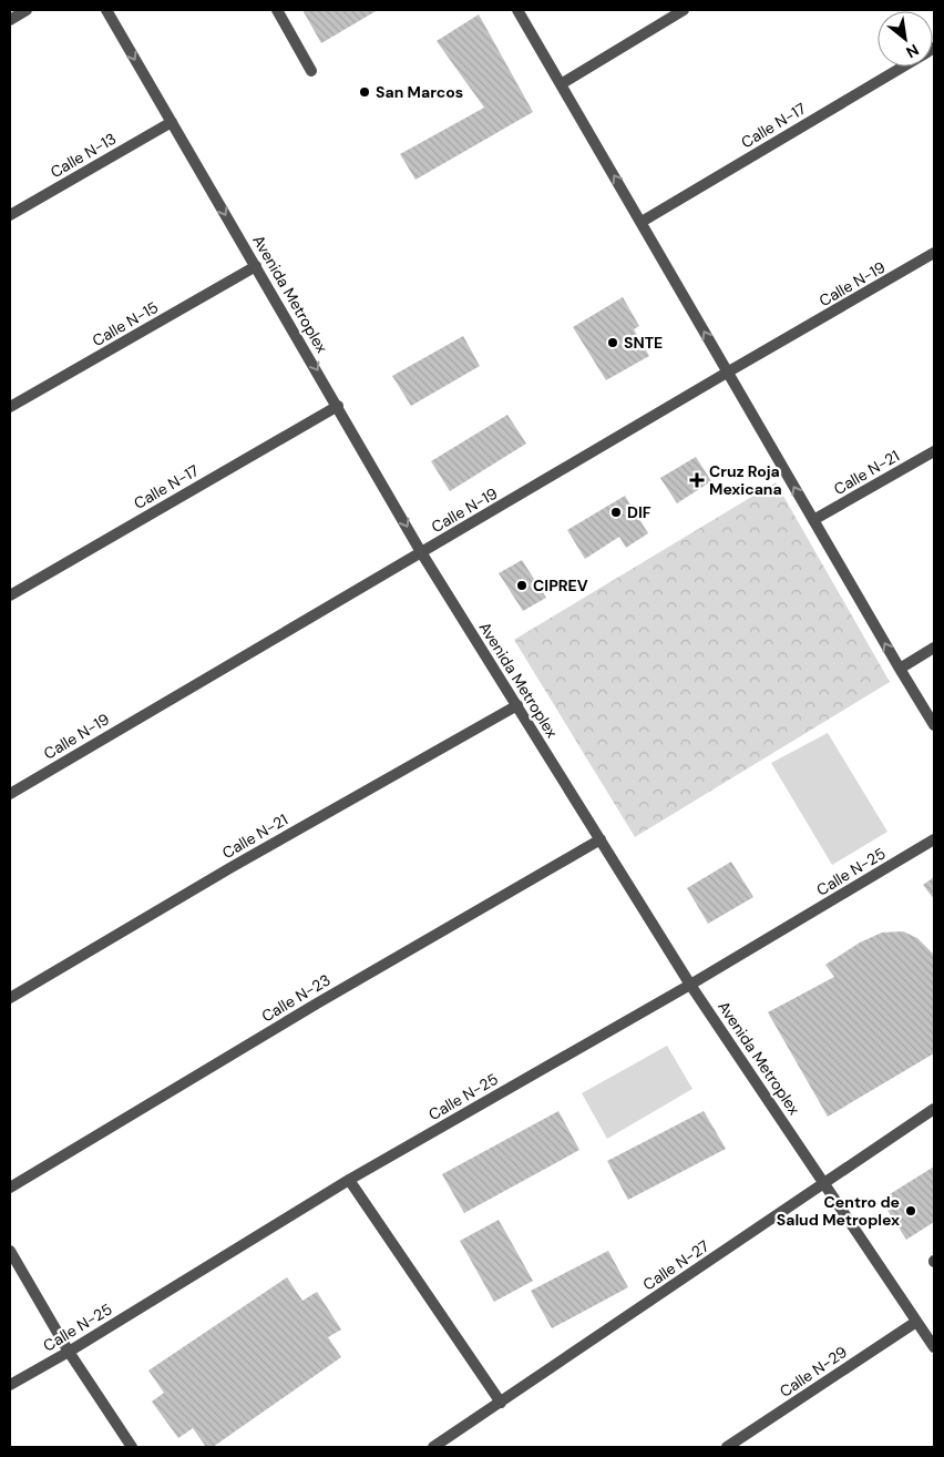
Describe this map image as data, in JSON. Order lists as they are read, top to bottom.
{
  "streets": {
    "street": [
      "Calle N-17",
      "Calle N-13",
      "Calle N-19",
      "Avenida Metroplex",
      "Calle N-15",
      "Calle N-21",
      "Calle N-25",
      "Calle N-23",
      "Calle N-27",
      "Calle N-29"
    ]
  },
  "crossings": [
    ["Calle N-17", "Avenida Metroplex"],
    ["Calle N-13", "Avenida Metroplex"],
    ["Calle N-19", "Avenida Metroplex"],
    ["Avenida Metroplex", "Calle N-15"],
    ["Avenida Metroplex", "Calle N-21"],
    ["Avenida Metroplex", "Calle N-25"],
    ["Avenida Metroplex", "Calle N-23"],
    ["Avenida Metroplex", "Calle N-27"],
    ["Avenida Metroplex", "Calle N-29"]
  ],
  "one_way": ["Avenida Metroplex"],
  "places": {
    "other": [
      "San Marcos",
      "SNTE",
      "DIF",
      "CIPREV",
      "Centro de Salud Metroplex"
    ],
    "health": ["Cruz Roja Mexicana"]
  },
  "north": "bottom right"
}
